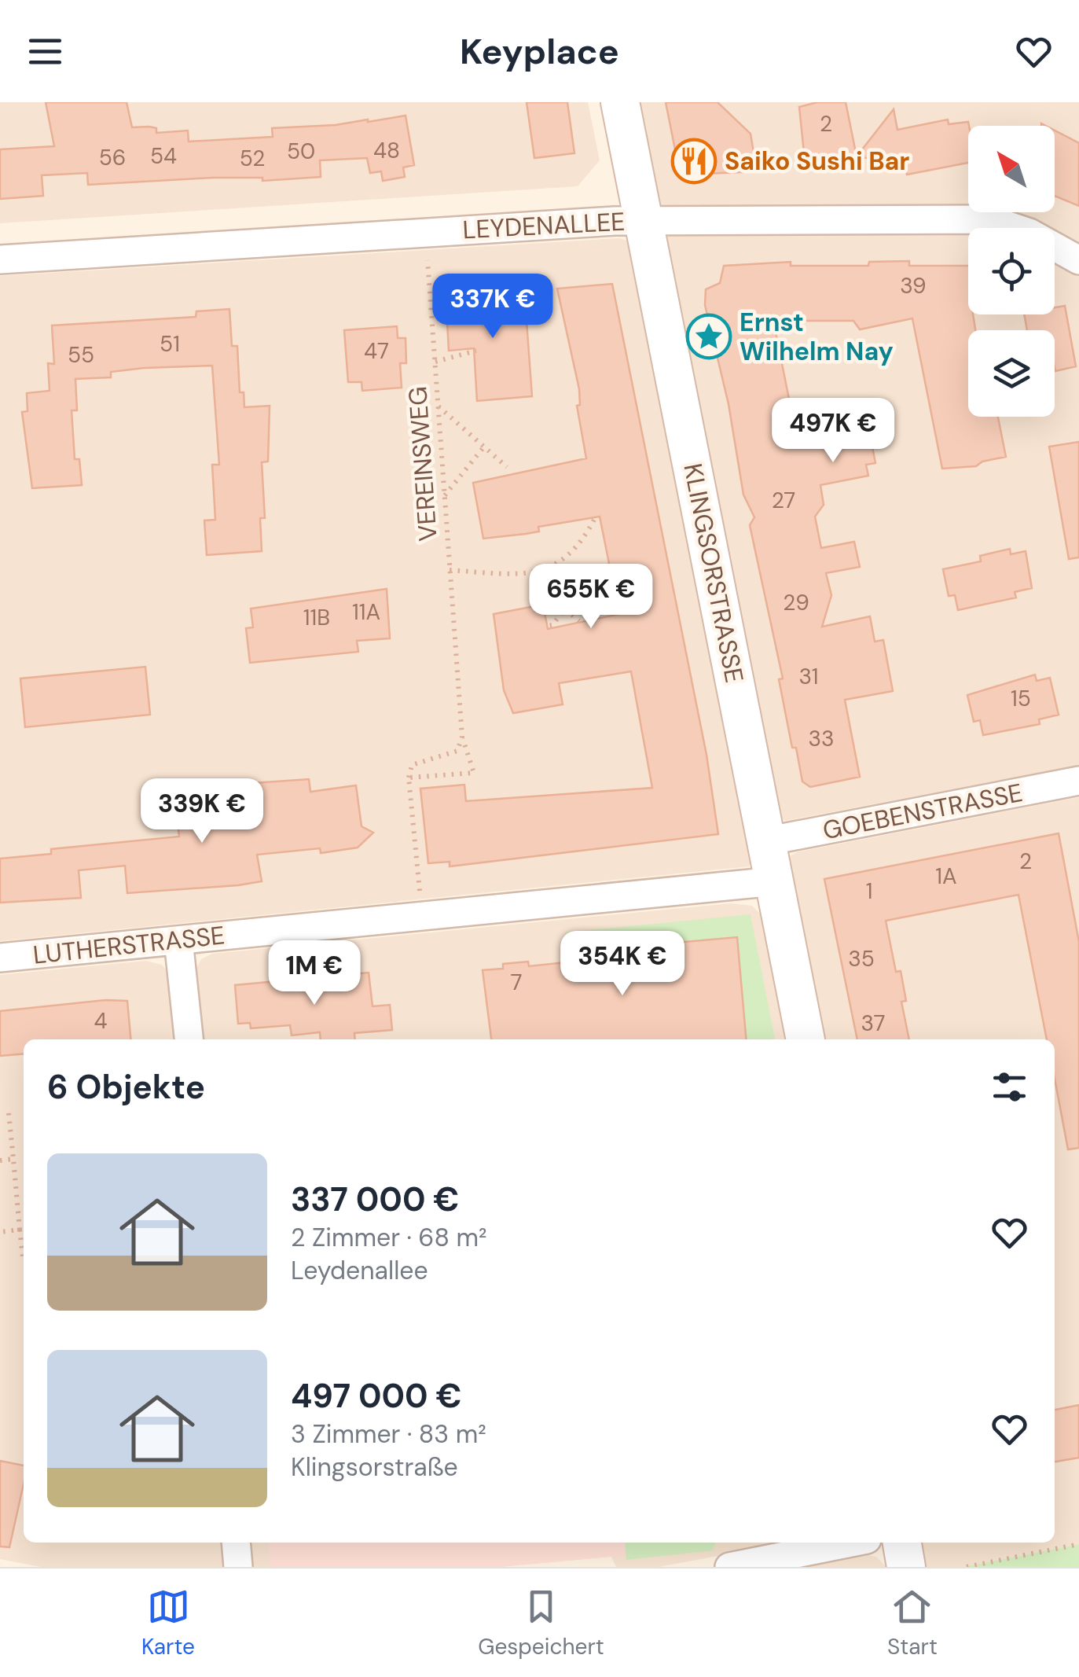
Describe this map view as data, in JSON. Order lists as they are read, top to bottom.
{
  "streets": {
    "street": [
      "LEYDENALLEE",
      "KLINGSORSTRASSE",
      "GOEBENSTRASSE",
      "LUTHERSTRASSE"
    ],
    "path": ["VEREINSWEG"]
  },
  "crossings": [
    ["LEYDENALLEE", "KLINGSORSTRASSE"],
    ["KLINGSORSTRASSE", "GOEBENSTRASSE"],
    ["KLINGSORSTRASSE", "LUTHERSTRASSE"]
  ],
  "places": {
    "restaurant": ["Saiko Sushi Bar"],
    "place": ["Ernst Wilhelm Nay"]
  },
  "house_numbers": [
    "2",
    "48",
    "50",
    "54",
    "56",
    "52",
    "39",
    "51",
    "47",
    "55",
    "27",
    "29",
    "11A",
    "11B",
    "31",
    "15",
    "33",
    "2",
    "1A",
    "1",
    "35",
    "7",
    "4",
    "37"
  ],
  "north": "top left",
  "page": {
    "header": "Keyplace",
    "price": [
      "337K €",
      "497K €",
      "655K €",
      "339K €",
      "354K €",
      "1M €"
    ],
    "heading": "6 Objekte",
    "list": [
      {
        "name": "337 000 €",
        "note": "2 Zimmer · 68 m² · Leydenallee"
      },
      {
        "name": "497 000 €",
        "note": "3 Zimmer · 83 m² · Klingsorstraße"
      }
    ],
    "tabs": ["Karte", "Gespeichert", "Start"]
  }
}
